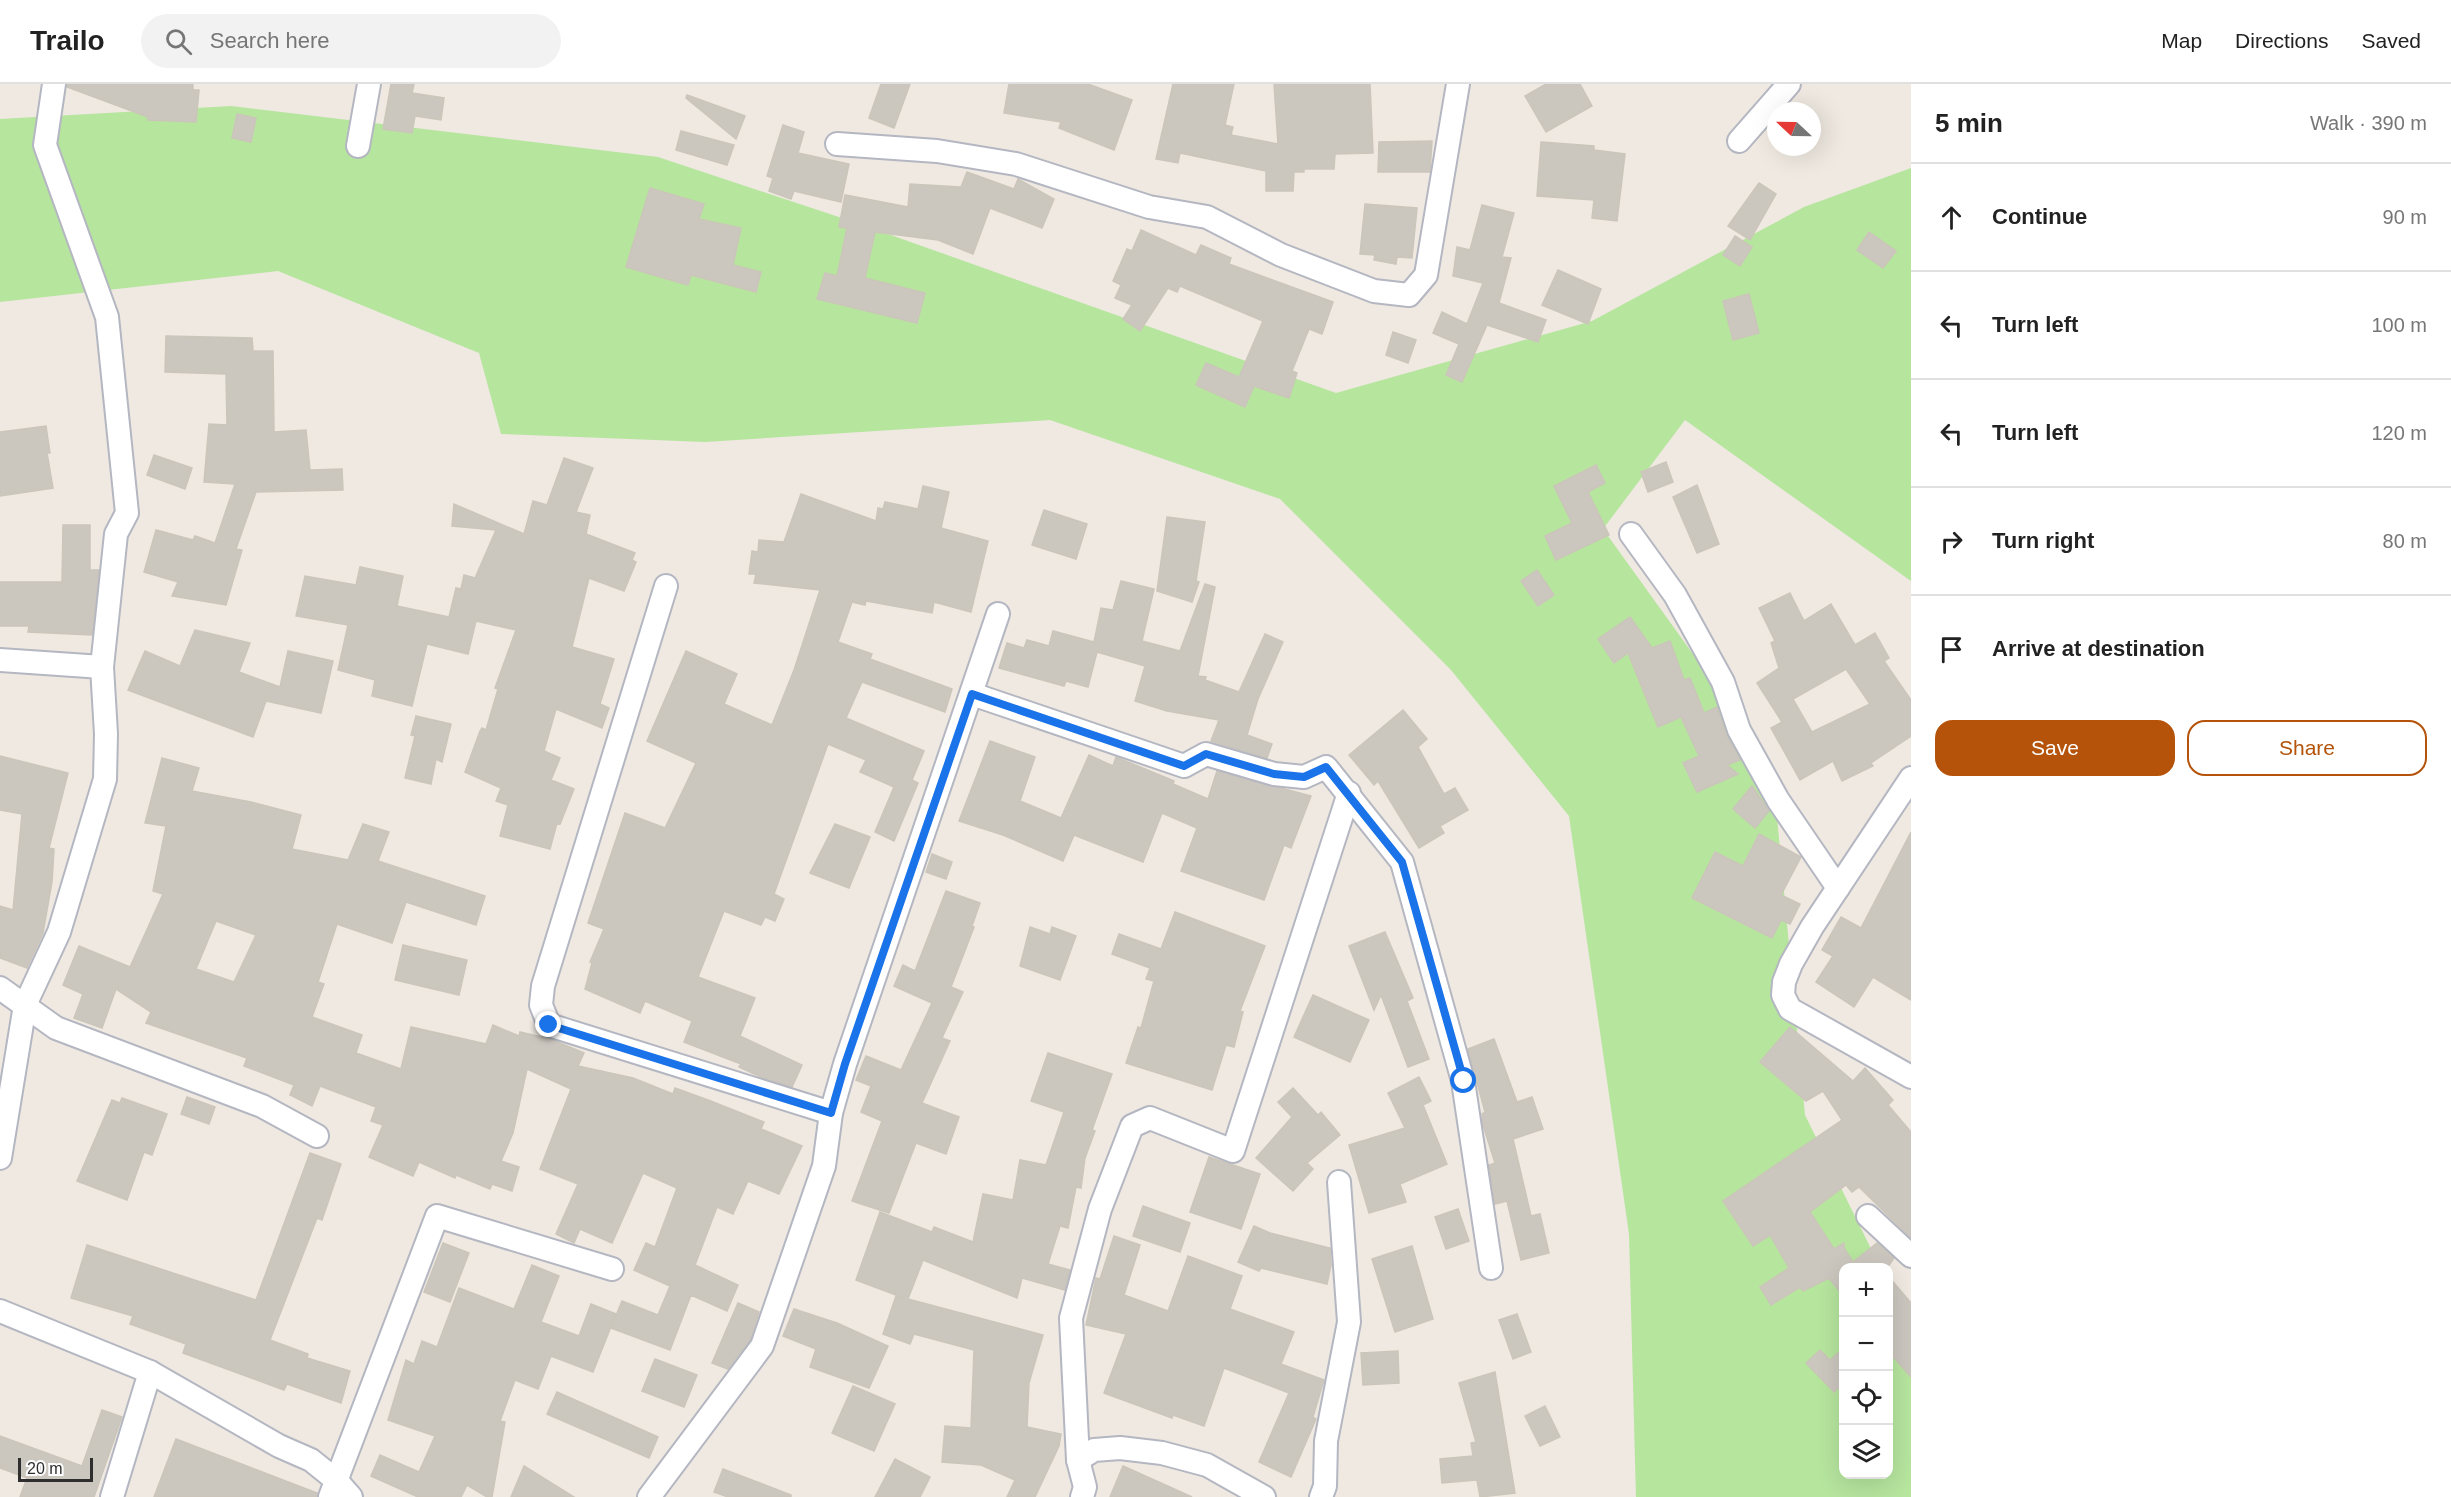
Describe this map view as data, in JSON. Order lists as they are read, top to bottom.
{
  "scale_bar": "20 m",
  "north": "left",
  "page": {
    "header": "Trailo",
    "search": "Search here",
    "nav": ["Map", "Directions", "Saved"],
    "heading": ["5 min", "Walk · 390 m"],
    "list": [
      ["Continue", "90 m"],
      ["Turn left", "100 m"],
      ["Turn left", "120 m"],
      ["Turn right", "80 m"],
      "Arrive at destination"
    ],
    "buttons": ["Save", "Share"],
    "map_buttons": ["+", "−"],
    "scale": "20 m"
  }
}
